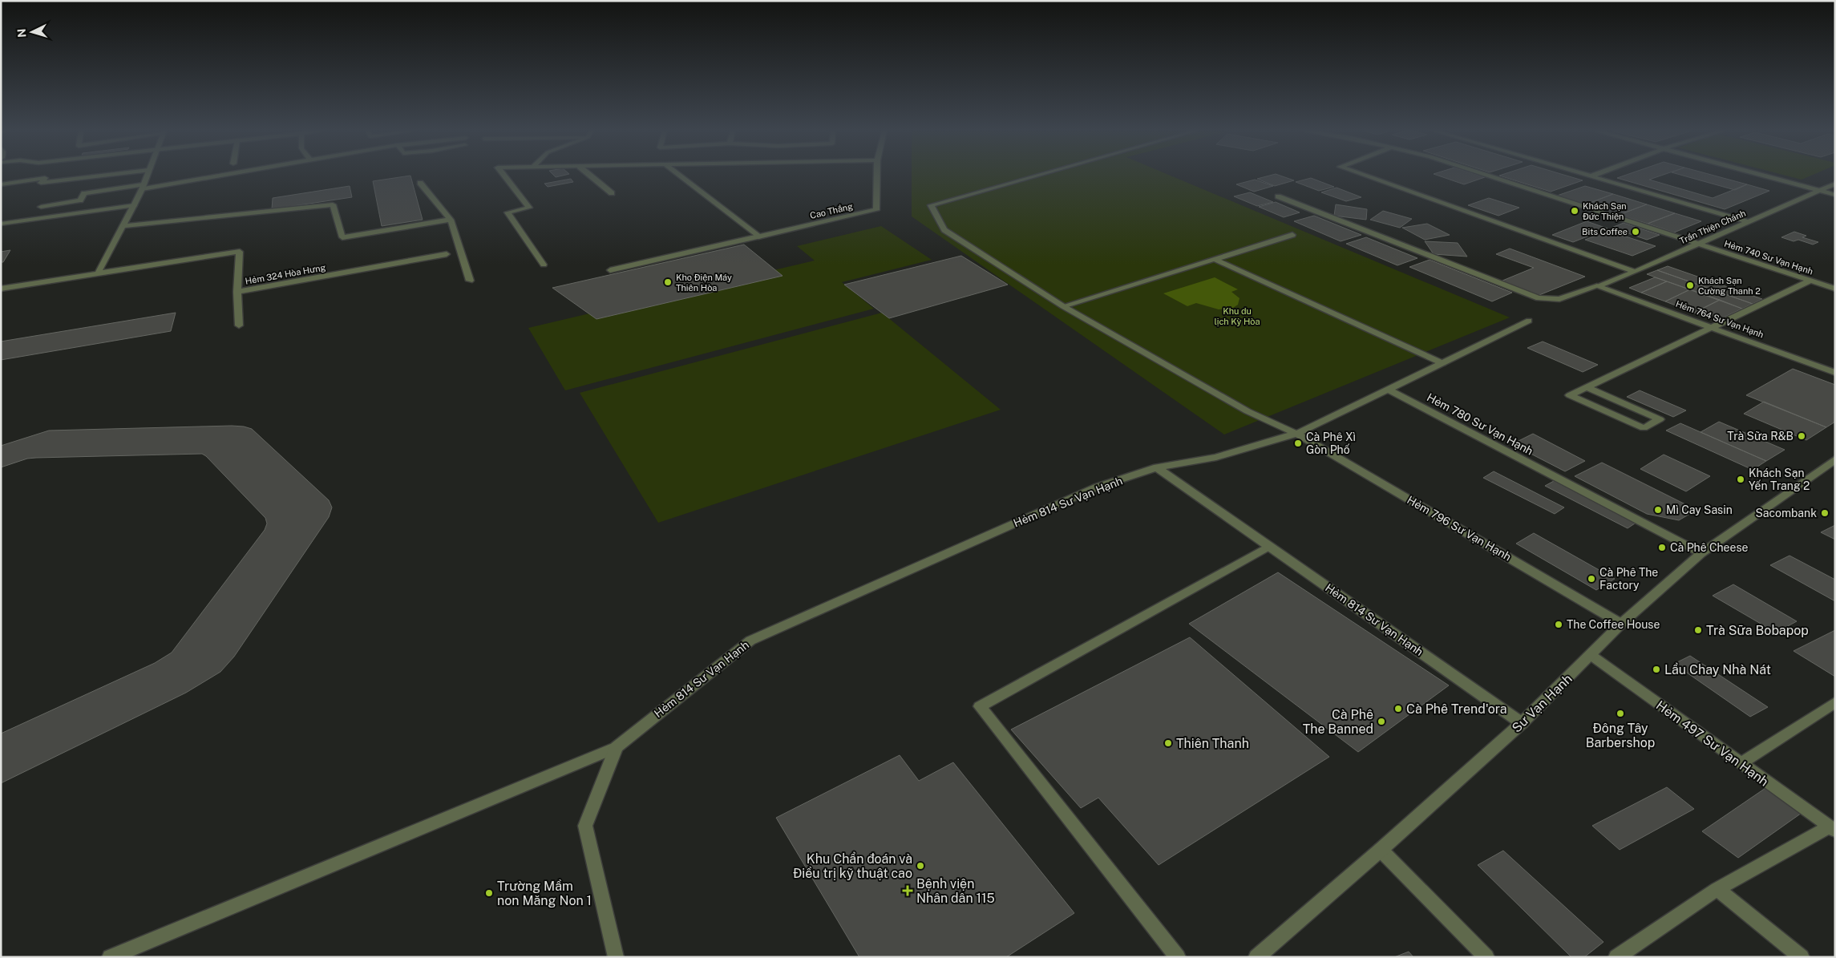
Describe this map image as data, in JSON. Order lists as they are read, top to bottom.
{
  "streets": {
    "street": [
      "Cao Thắng",
      "Trần Thiện Chánh",
      "Hẻm 740 Sư Vạn Hạnh",
      "Hẻm 324 Hòa Hưng",
      "Hẻm 764 Sư Vạn Hạnh",
      "Hẻm 780 Sư Vạn Hạnh",
      "Hẻm 814 Sư Vạn Hạnh",
      "Hẻm 796 Sư Vạn Hạnh",
      "Sư Vạn Hạnh",
      "Hẻm 497 Sư Vạn Hạnh"
    ]
  },
  "crossings": [
    ["Trần Thiện Chánh", "Hẻm 740 Sư Vạn Hạnh"],
    ["Trần Thiện Chánh", "Hẻm 764 Sư Vạn Hạnh"],
    ["Hẻm 780 Sư Vạn Hạnh", "Sư Vạn Hạnh"],
    ["Hẻm 814 Sư Vạn Hạnh", "Sư Vạn Hạnh"],
    ["Hẻm 796 Sư Vạn Hạnh", "Sư Vạn Hạnh"],
    ["Sư Vạn Hạnh", "Hẻm 497 Sư Vạn Hạnh"]
  ],
  "parks": ["Khu du lịch Kỳ Hòa"],
  "places": {
    "other": [
      "Khách Sạn Đức Thiện",
      "Bits Coffee",
      "Kho Điện Máy Thiên Hòa",
      "Khách Sạn Cường Thanh 2",
      "Trà Sữa R&B",
      "Cà Phê Xì Gòn Phố",
      "Khách Sạn Yến Trang 2",
      "Mì Cay Sasin",
      "Sacombank",
      "Cà Phê Cheese",
      "Cà Phê The Factory",
      "The Coffee House",
      "Trà Sữa Bobapop",
      "Lẩu Chay Nhà Nát",
      "Cà Phê Trend'ora",
      "Đông Tây Barbershop",
      "Cà Phê The Banned",
      "Thiên Thanh",
      "Khu Chẩn đoán và Điều trị kỹ thuật cao",
      "Trường Mầm non Măng Non 1"
    ],
    "health": ["Bệnh viện Nhân dân 115"]
  },
  "north": "left"
}
